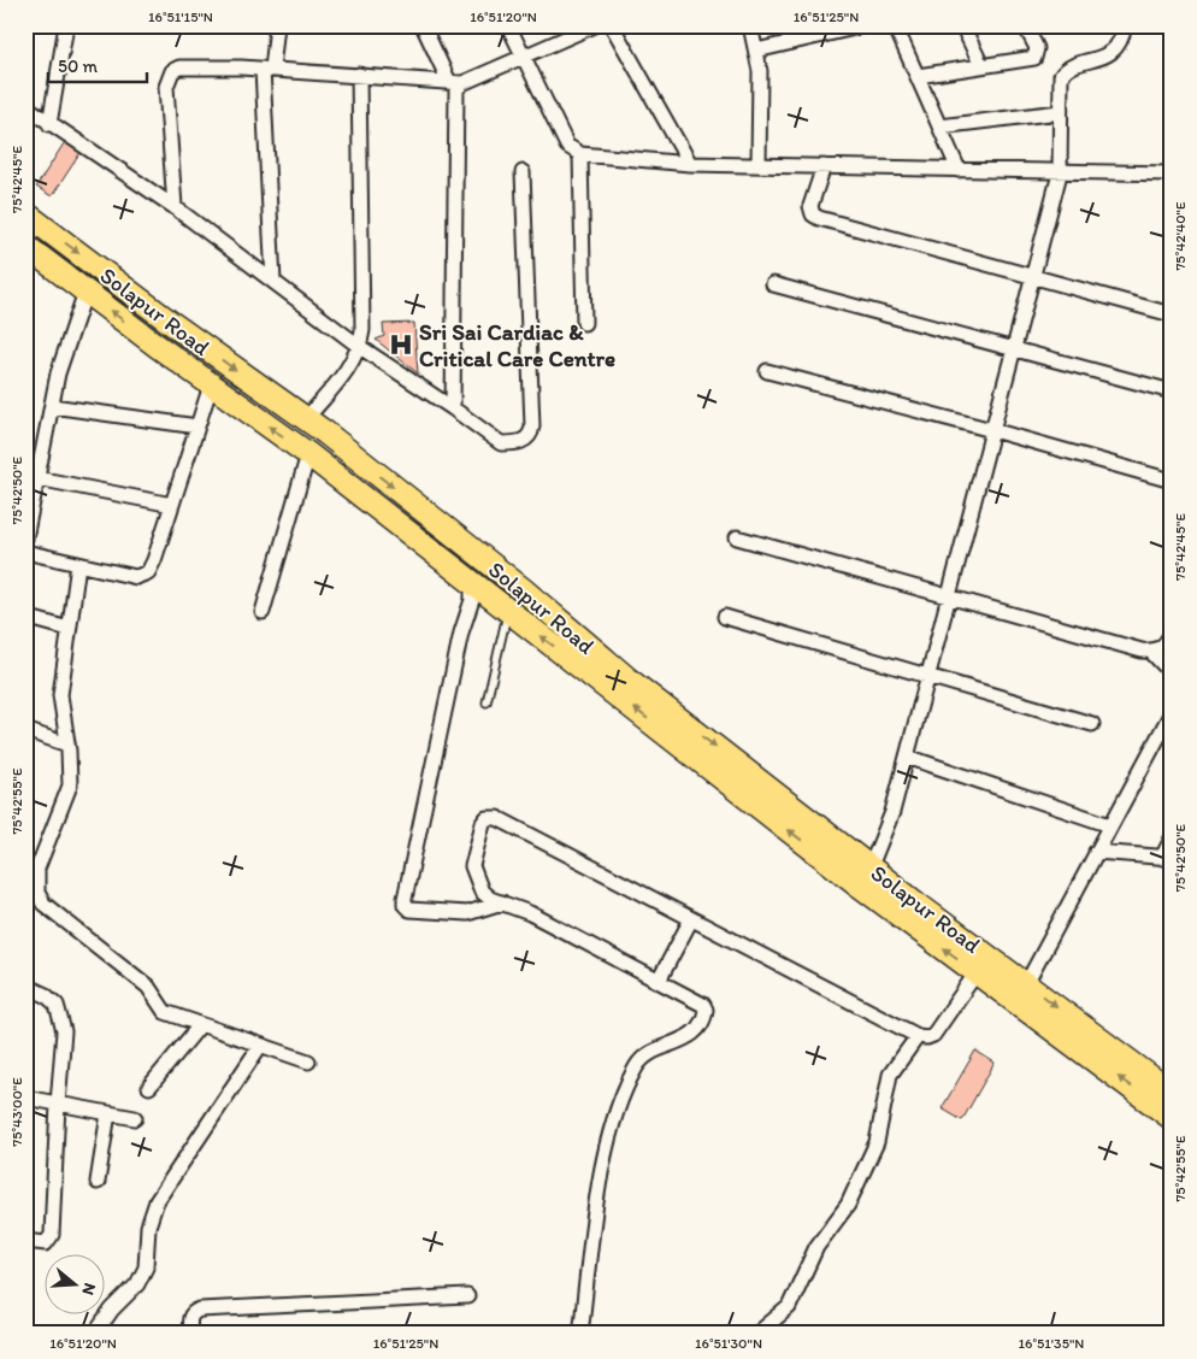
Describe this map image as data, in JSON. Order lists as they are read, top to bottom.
{
  "streets": {
    "main road": ["Solapur Road"]
  },
  "places": {
    "hospital": ["Sri Sai Cardiac & Critical Care Centre"]
  },
  "scale_bar": "50 m",
  "north": "right",
  "coordinates": [
    "16°51'15\"N",
    "16°51'20\"N",
    "16°51'25\"N",
    "75°42'45\"E",
    "75°42'40\"E",
    "75°42'50\"E",
    "75°42'55\"E",
    "75°43'00\"E",
    "16°51'30\"N",
    "16°51'35\"N"
  ]
}
